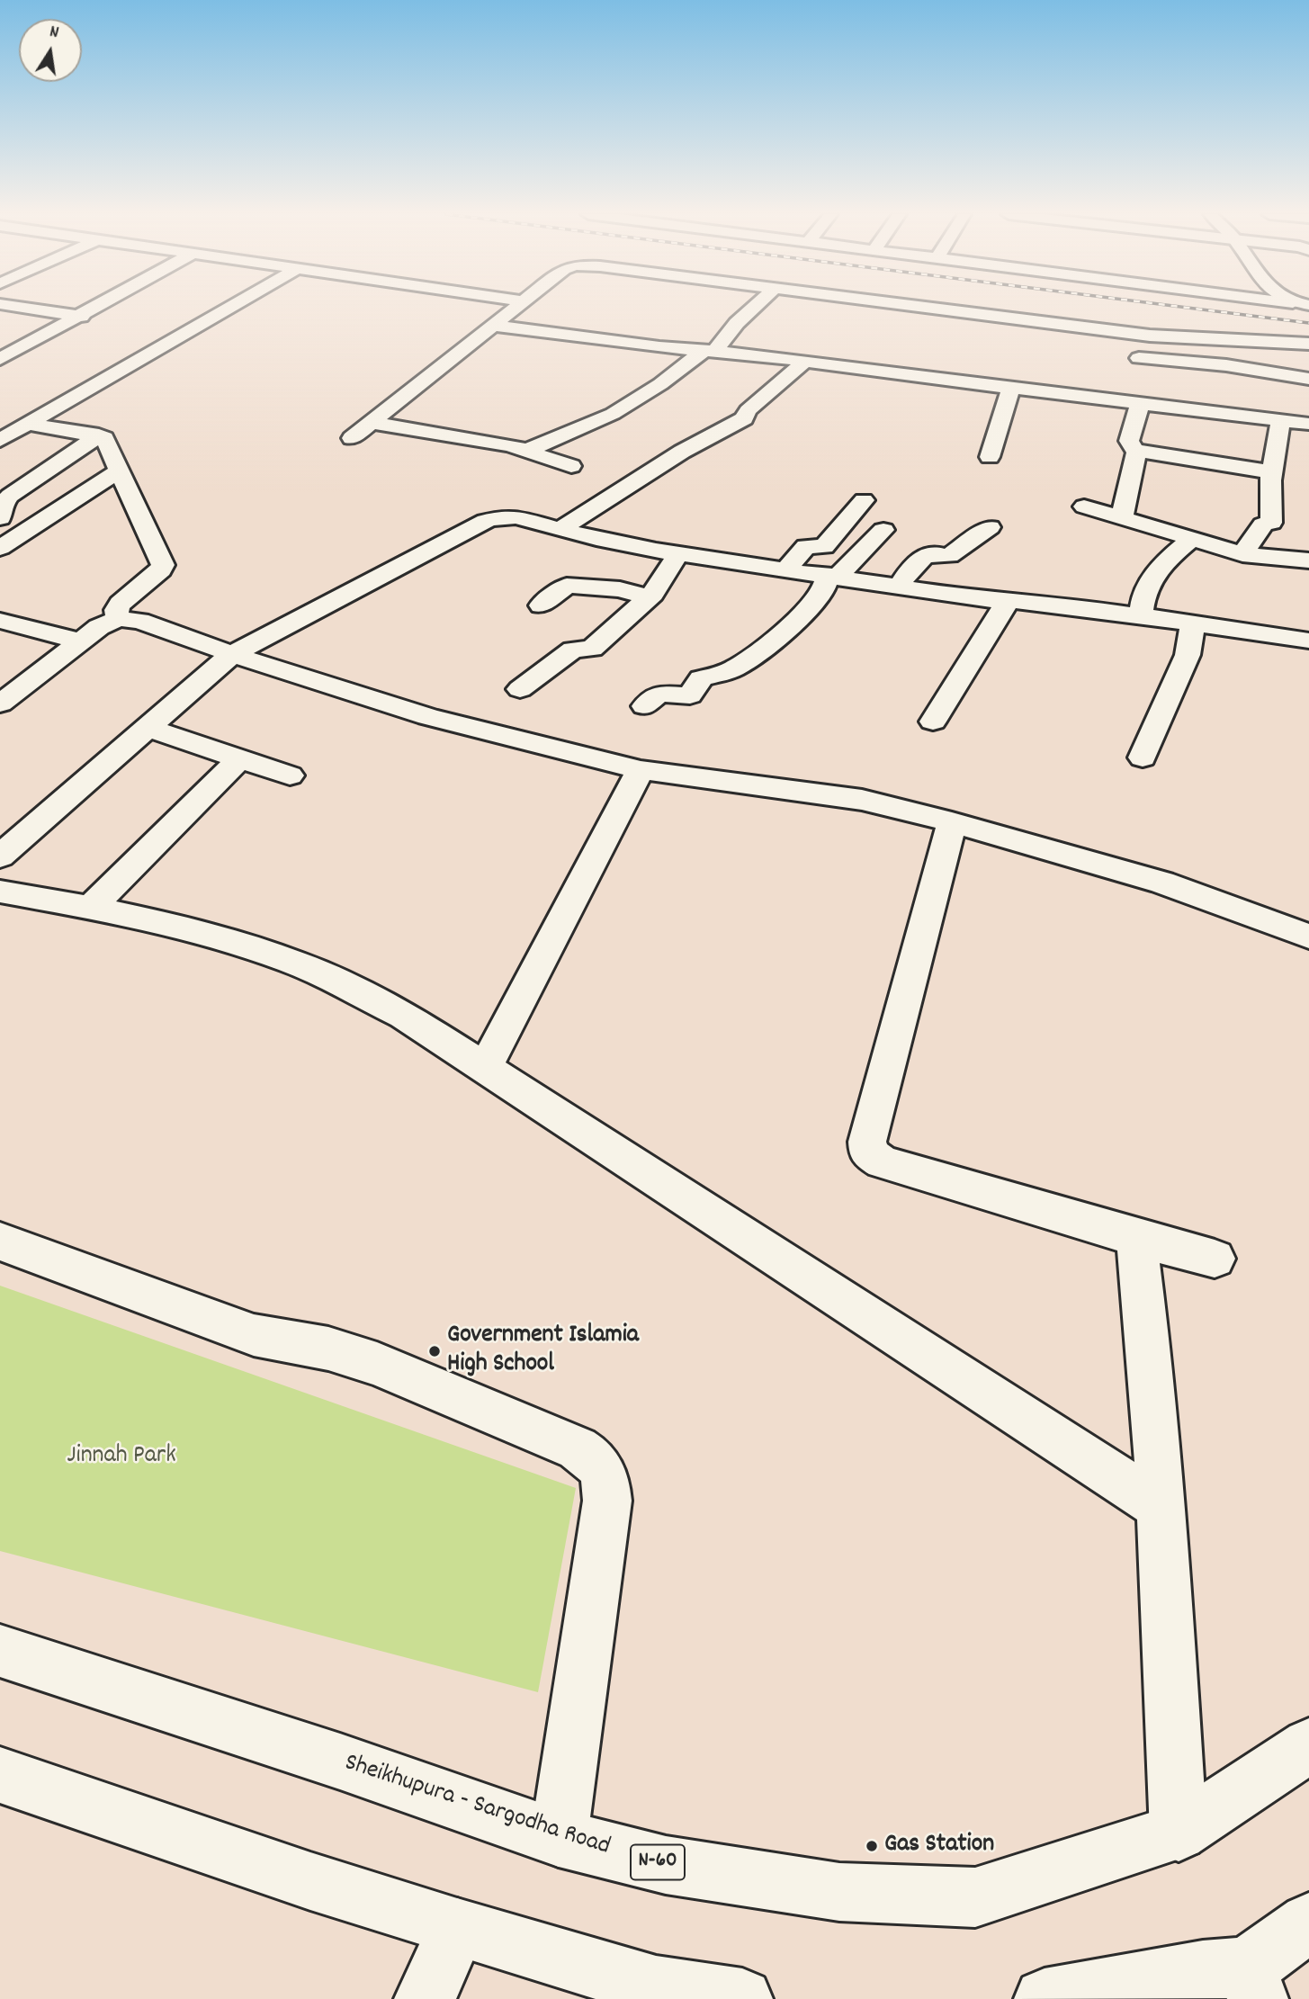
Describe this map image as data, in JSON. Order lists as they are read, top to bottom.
{
  "streets": {
    "main road": ["Sheikhupura - Sargodha Road", "N-60"]
  },
  "parks": ["Jinnah Park"],
  "places": ["Government Islamia High School", "Gas Station"],
  "north": "top"
}
